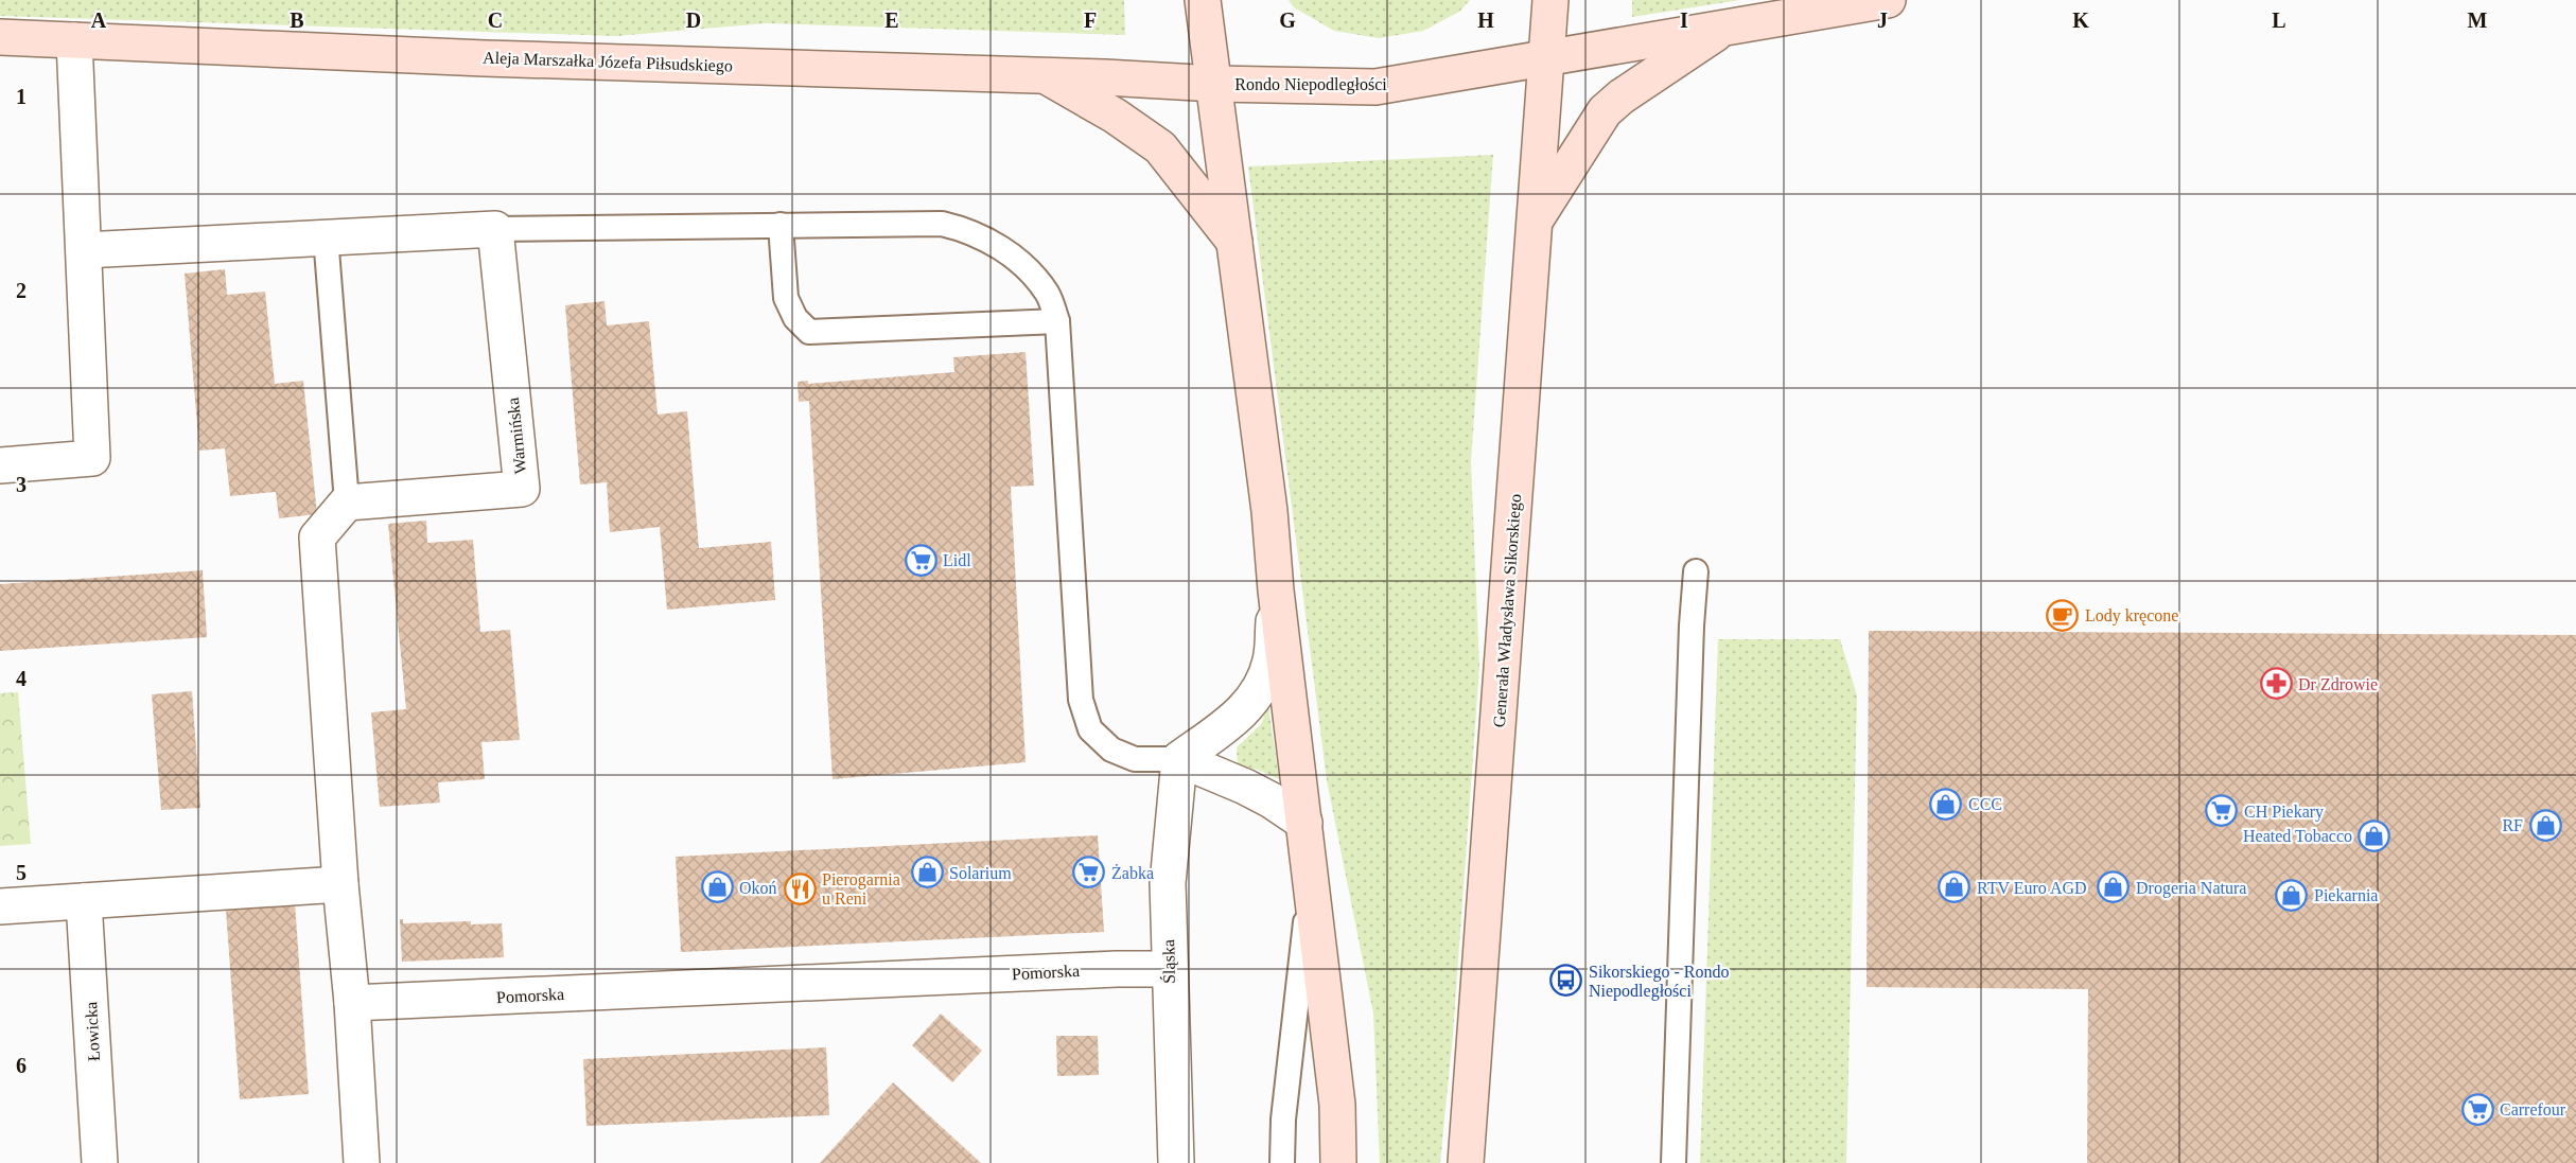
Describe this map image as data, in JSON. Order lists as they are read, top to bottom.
{
  "streets": {
    "street": [
      "Aleja Marszałka Józefa Piłsudskiego",
      "Rondo Niepodległości",
      "Warmińska",
      "Generała Władysława Sikorskiego",
      "Śląska",
      "Pomorska",
      "Łowicka"
    ]
  },
  "crossings": [
    ["Aleja Marszałka Józefa Piłsudskiego", "Rondo Niepodległości"],
    ["Rondo Niepodległości", "Generała Władysława Sikorskiego"],
    ["Śląska", "Pomorska"]
  ],
  "places": {
    "supermarket": [
      "Lidl",
      "CH Piekary",
      "Żabka",
      "Carrefour"
    ],
    "cafe": ["Lody kręcone"],
    "pharmacy": ["Dr Zdrowie"],
    "shop": [
      "CCC",
      "RF",
      "Heated Tobacco",
      "Solarium",
      "Okoń",
      "RTV Euro AGD",
      "Drogeria Natura",
      "Piekarnia"
    ],
    "restaurant": ["Pierogarnia u Reni"],
    "bus stop": ["Sikorskiego - Rondo Niepodległości"]
  },
  "grid": {
    "columns": [
      "A",
      "B",
      "C",
      "D",
      "E",
      "F",
      "G",
      "H",
      "I",
      "J",
      "K",
      "L",
      "M"
    ],
    "rows": [
      "1",
      "2",
      "3",
      "4",
      "5",
      "6"
    ]
  }
}
